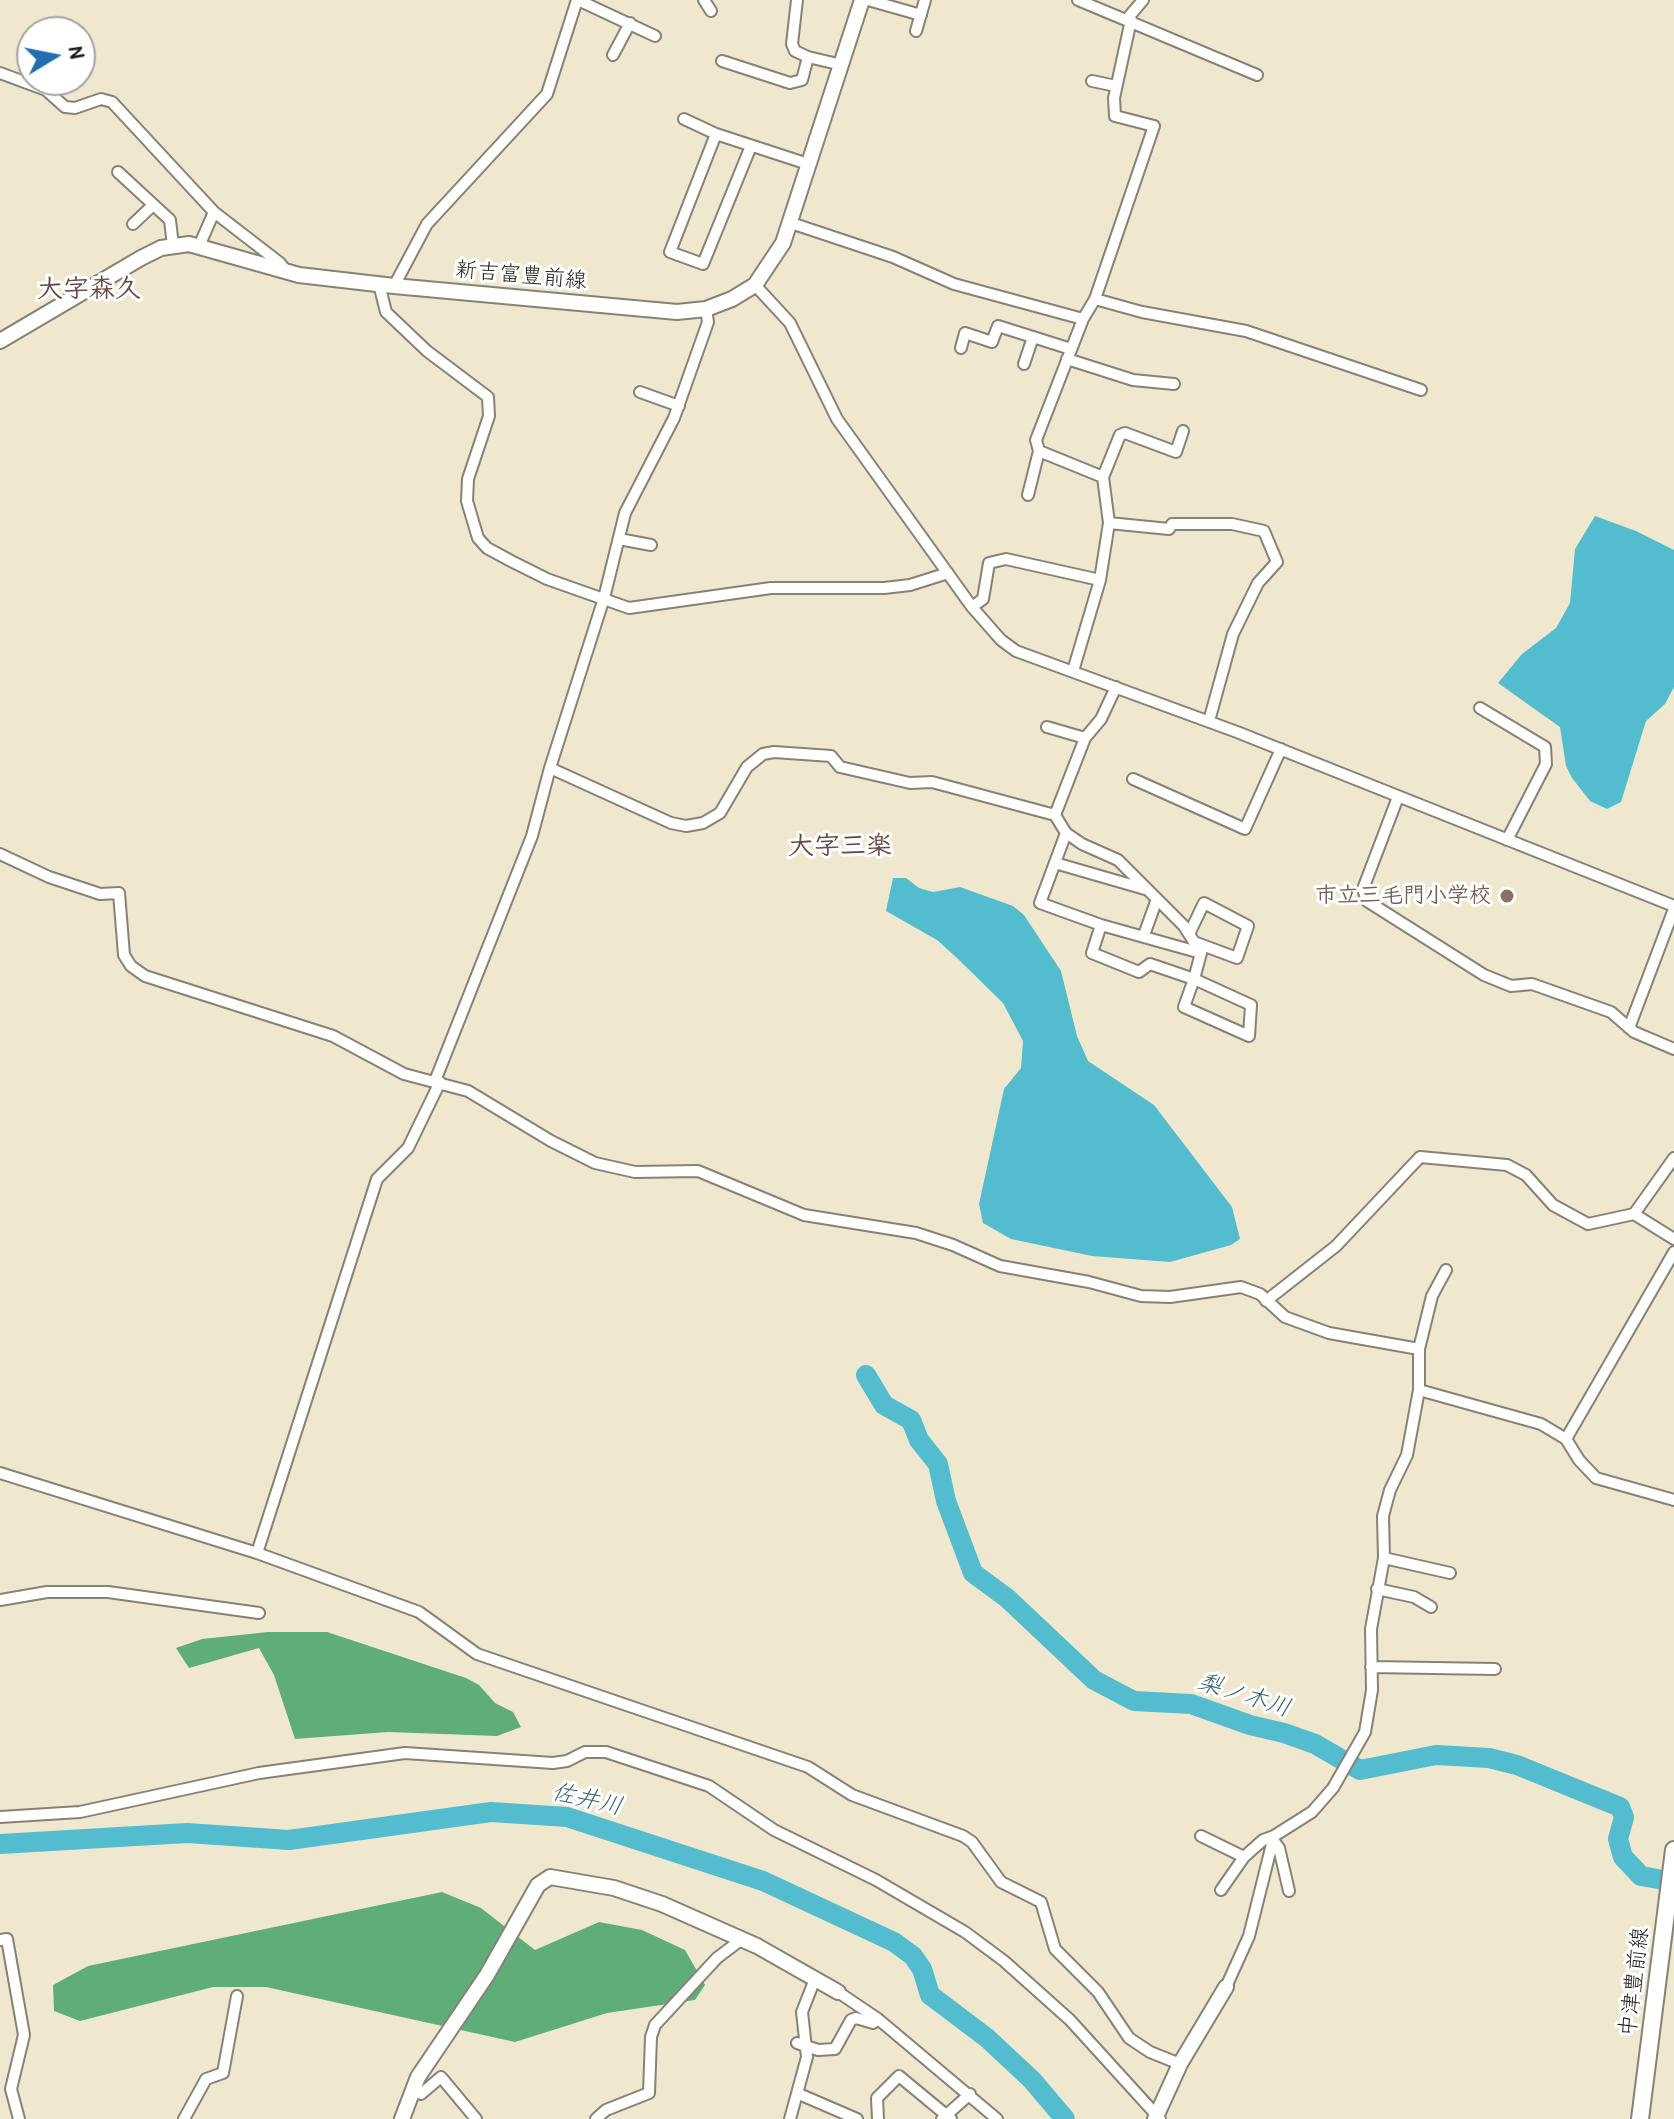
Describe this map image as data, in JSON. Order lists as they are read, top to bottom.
{
  "streets": {
    "main road": ["新吉富豊前線", "中津豊前線"]
  },
  "districts": ["大字森久", "大字三楽"],
  "water": ["梨ノ木川", "佐井川"],
  "places": ["市立三毛門小学校"],
  "north": "right"
}
